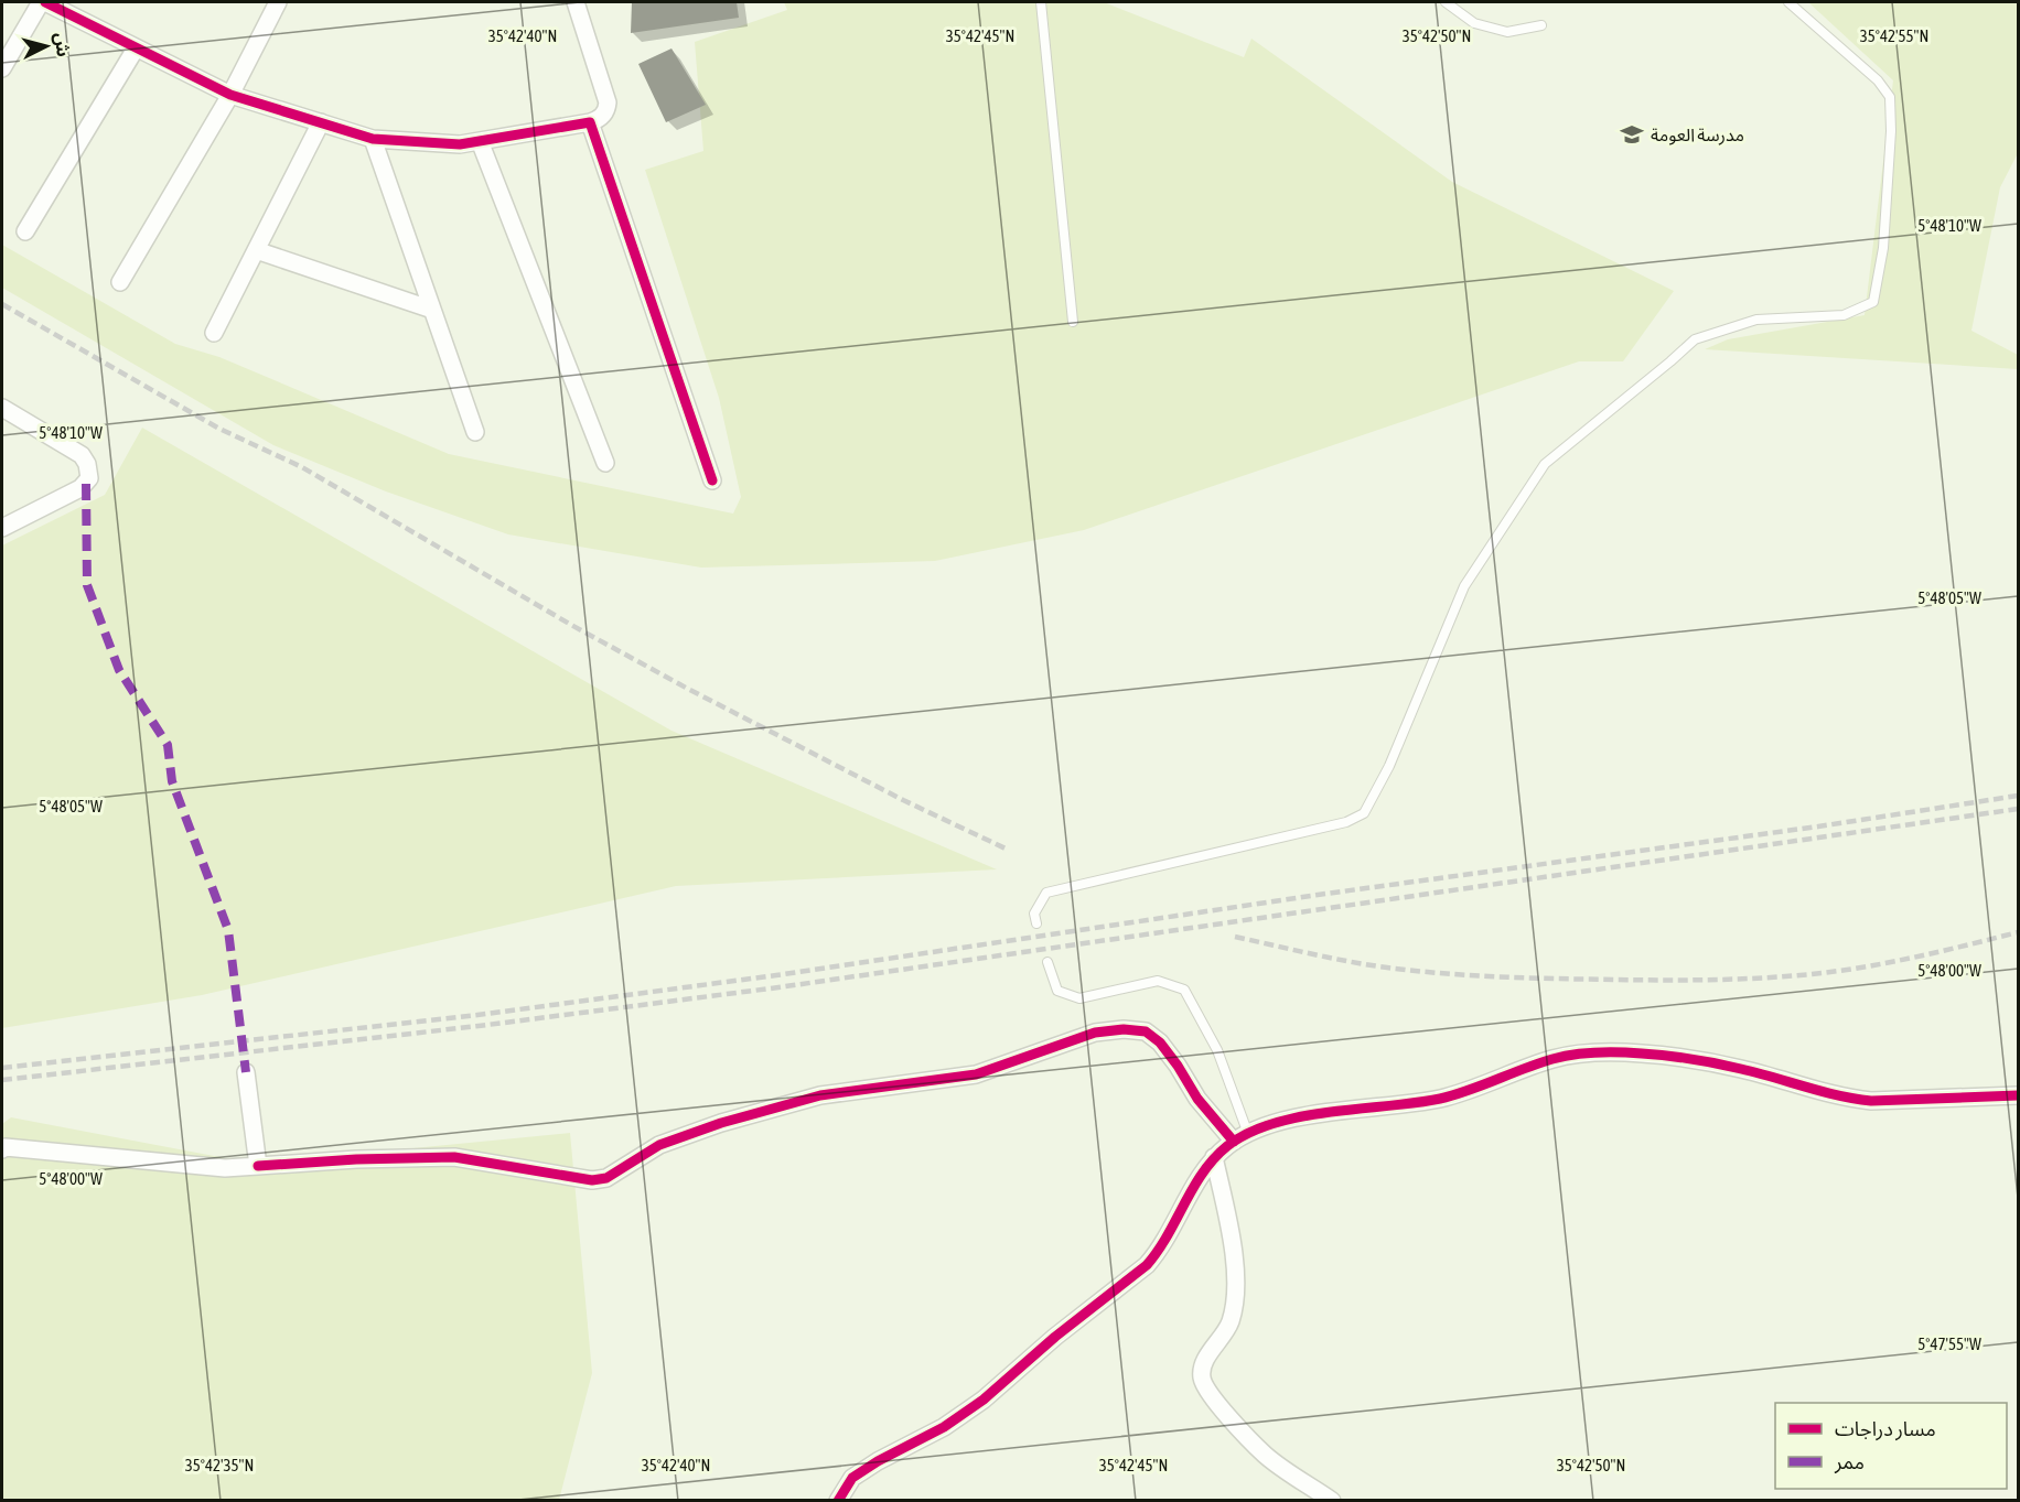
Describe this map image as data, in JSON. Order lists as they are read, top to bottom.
{
  "places": {
    "school or university": ["مدرسة العومة"]
  },
  "legend": ["مسار دراجات", "ممر"],
  "north": "right",
  "coordinates": [
    "35°42'40\"N",
    "35°42'45\"N",
    "35°42'50\"N",
    "35°42'55\"N",
    "5°48'10\"W",
    "5°48'05\"W",
    "5°48'00\"W",
    "5°47'55\"W",
    "35°42'35\"N"
  ]
}
